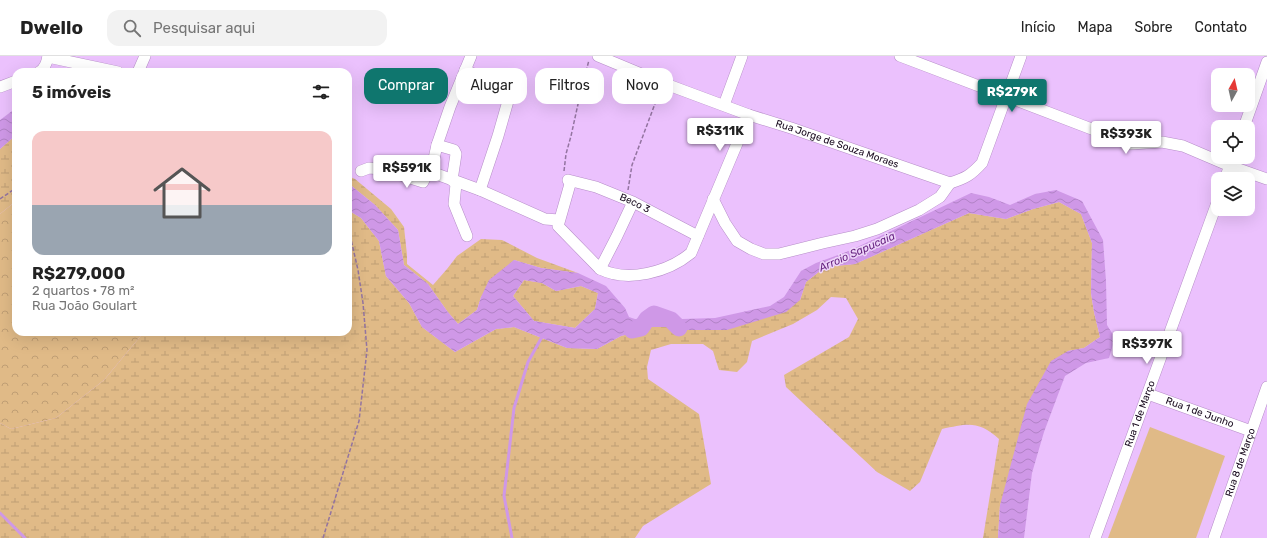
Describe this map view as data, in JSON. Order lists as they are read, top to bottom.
{
  "streets": {
    "street": [
      "Rua Jorge de Souza Moraes",
      "Beco 3",
      "Rua 1 de Junho",
      "Rua 1 de Março",
      "Rua 8 de Março"
    ]
  },
  "crossings": [
    ["Rua 1 de Junho", "Rua 1 de Março"],
    ["Rua 1 de Junho", "Rua 8 de Março"]
  ],
  "water": ["Arroio Sapucaia"],
  "north": "top",
  "page": {
    "header": "Dwello",
    "search": "Pesquisar aqui",
    "nav": [
      "Início",
      "Mapa",
      "Sobre",
      "Contato"
    ],
    "chip": [
      "Comprar",
      "Alugar",
      "Filtros",
      "Novo"
    ],
    "heading": "5 imóveis",
    "price": [
      "R$279K",
      "R$311K",
      "R$393K",
      "R$591K",
      "R$397K"
    ],
    "list": [
      {
        "name": "R$279,000",
        "note": "2 quartos · 78 m² · Rua João Goulart"
      }
    ]
  }
}
